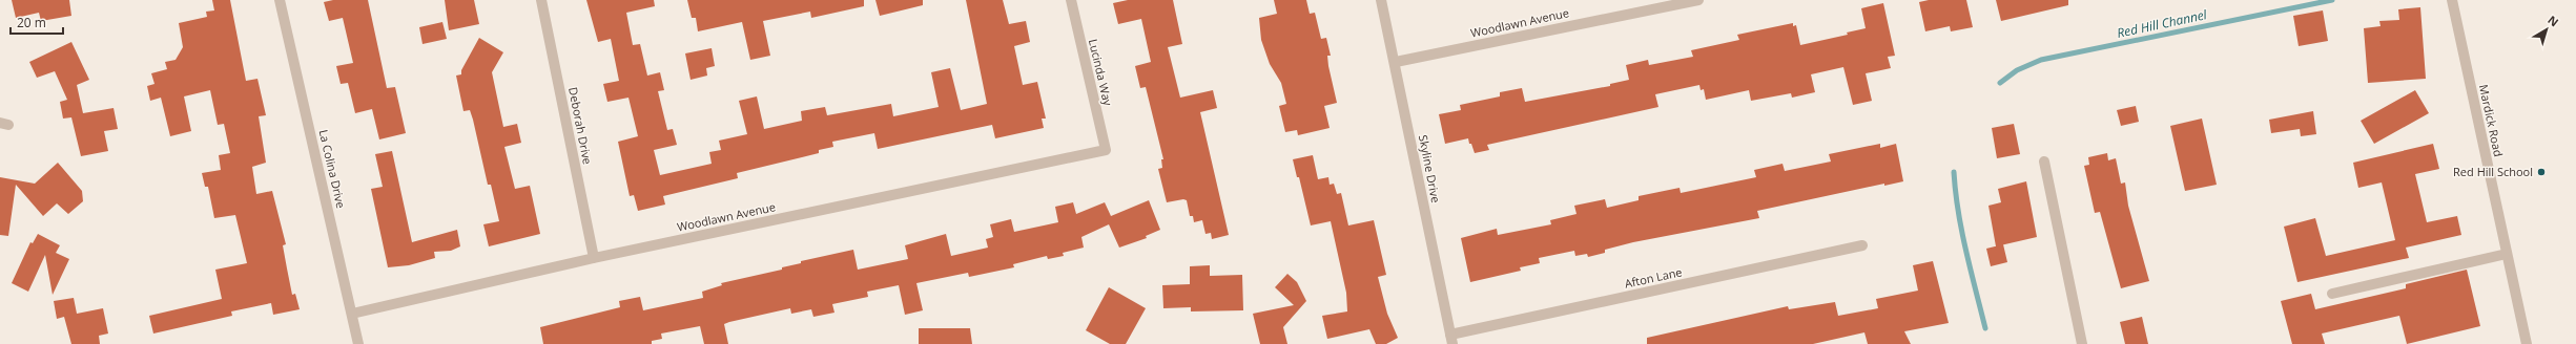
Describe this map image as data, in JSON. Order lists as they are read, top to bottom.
{
  "streets": {
    "street": [
      "Woodlawn Avenue",
      "Lucinda Way",
      "Mardick Road",
      "Deborah Drive",
      "La Colina Drive",
      "Skyline Drive",
      "Afton Lane"
    ]
  },
  "crossings": [
    ["Woodlawn Avenue", "Lucinda Way"],
    ["Woodlawn Avenue", "Deborah Drive"],
    ["Woodlawn Avenue", "La Colina Drive"],
    ["Woodlawn Avenue", "Skyline Drive"],
    ["Skyline Drive", "Afton Lane"]
  ],
  "water": ["Red Hill Channel"],
  "places": ["Red Hill School"],
  "scale_bar": "20 m",
  "north": "top right"
}
